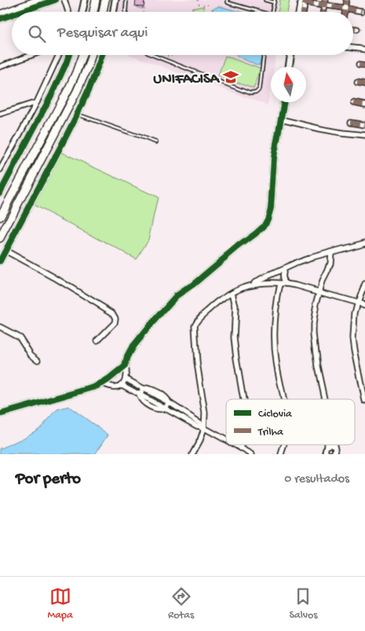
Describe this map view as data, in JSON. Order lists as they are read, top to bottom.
{
  "places": {
    "school or university": ["UNIFACISA"]
  },
  "legend": ["Ciclovia", "Trilha"],
  "north": "top",
  "page": {
    "search": "Pesquisar aqui",
    "heading": ["Por perto", "0 resultados"],
    "nav": ["Mapa", "Rotas", "Salvos"]
  }
}
